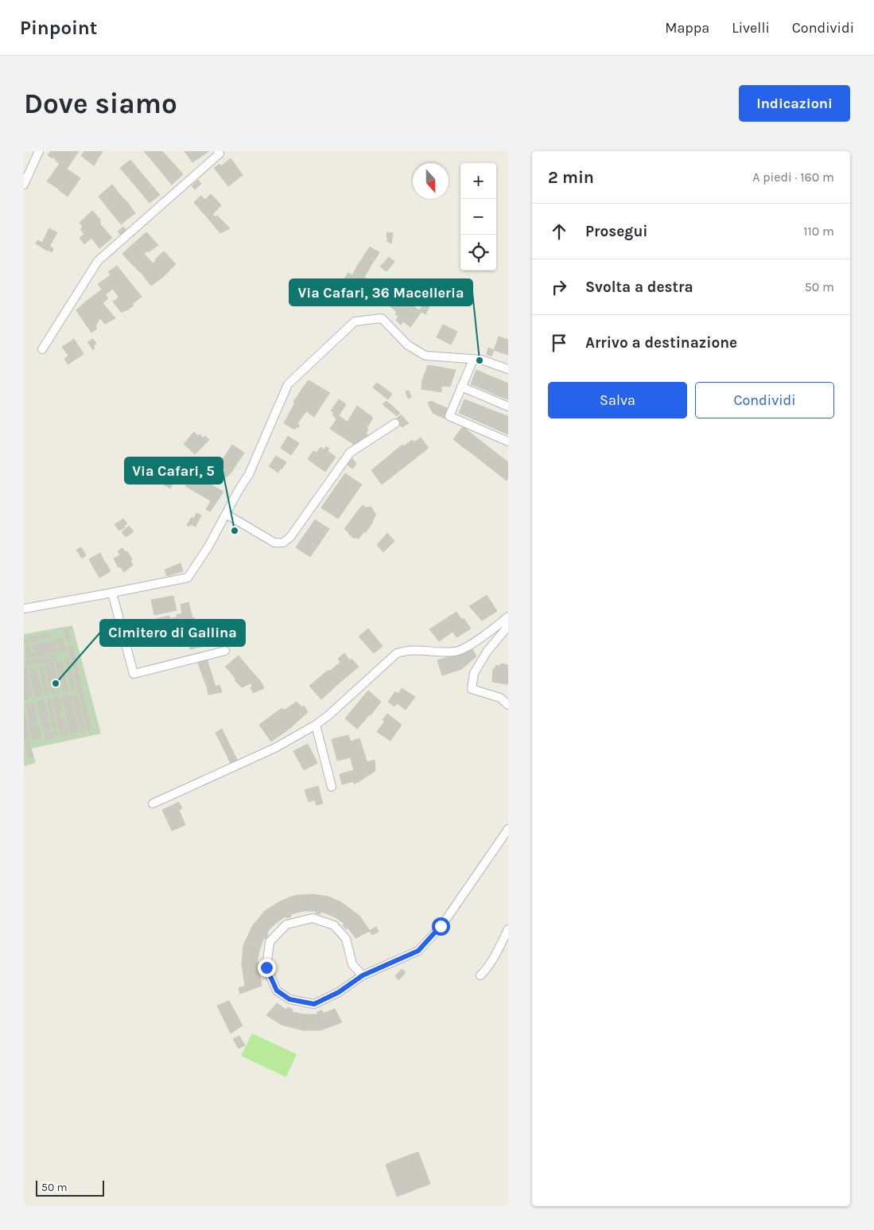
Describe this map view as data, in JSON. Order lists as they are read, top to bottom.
{
  "places": ["Via Cafari, 36 Macelleria", "Via Cafari, 5", "Cimitero di Gallina"],
  "scale_bar": "50 m",
  "north": "bottom",
  "page": {
    "header": "Pinpoint",
    "nav": ["Mappa", "Livelli", "Condividi"],
    "buttons": [
      "Indicazioni",
      ["Salva", "Condividi"]
    ],
    "title": "Dove siamo",
    "heading": ["2 min", "A piedi · 160 m"],
    "map_buttons": ["+", "−"],
    "list": [
      ["Prosegui", "110 m"],
      ["Svolta a destra", "50 m"],
      "Arrivo a destinazione"
    ],
    "scale": "50 m"
  }
}
